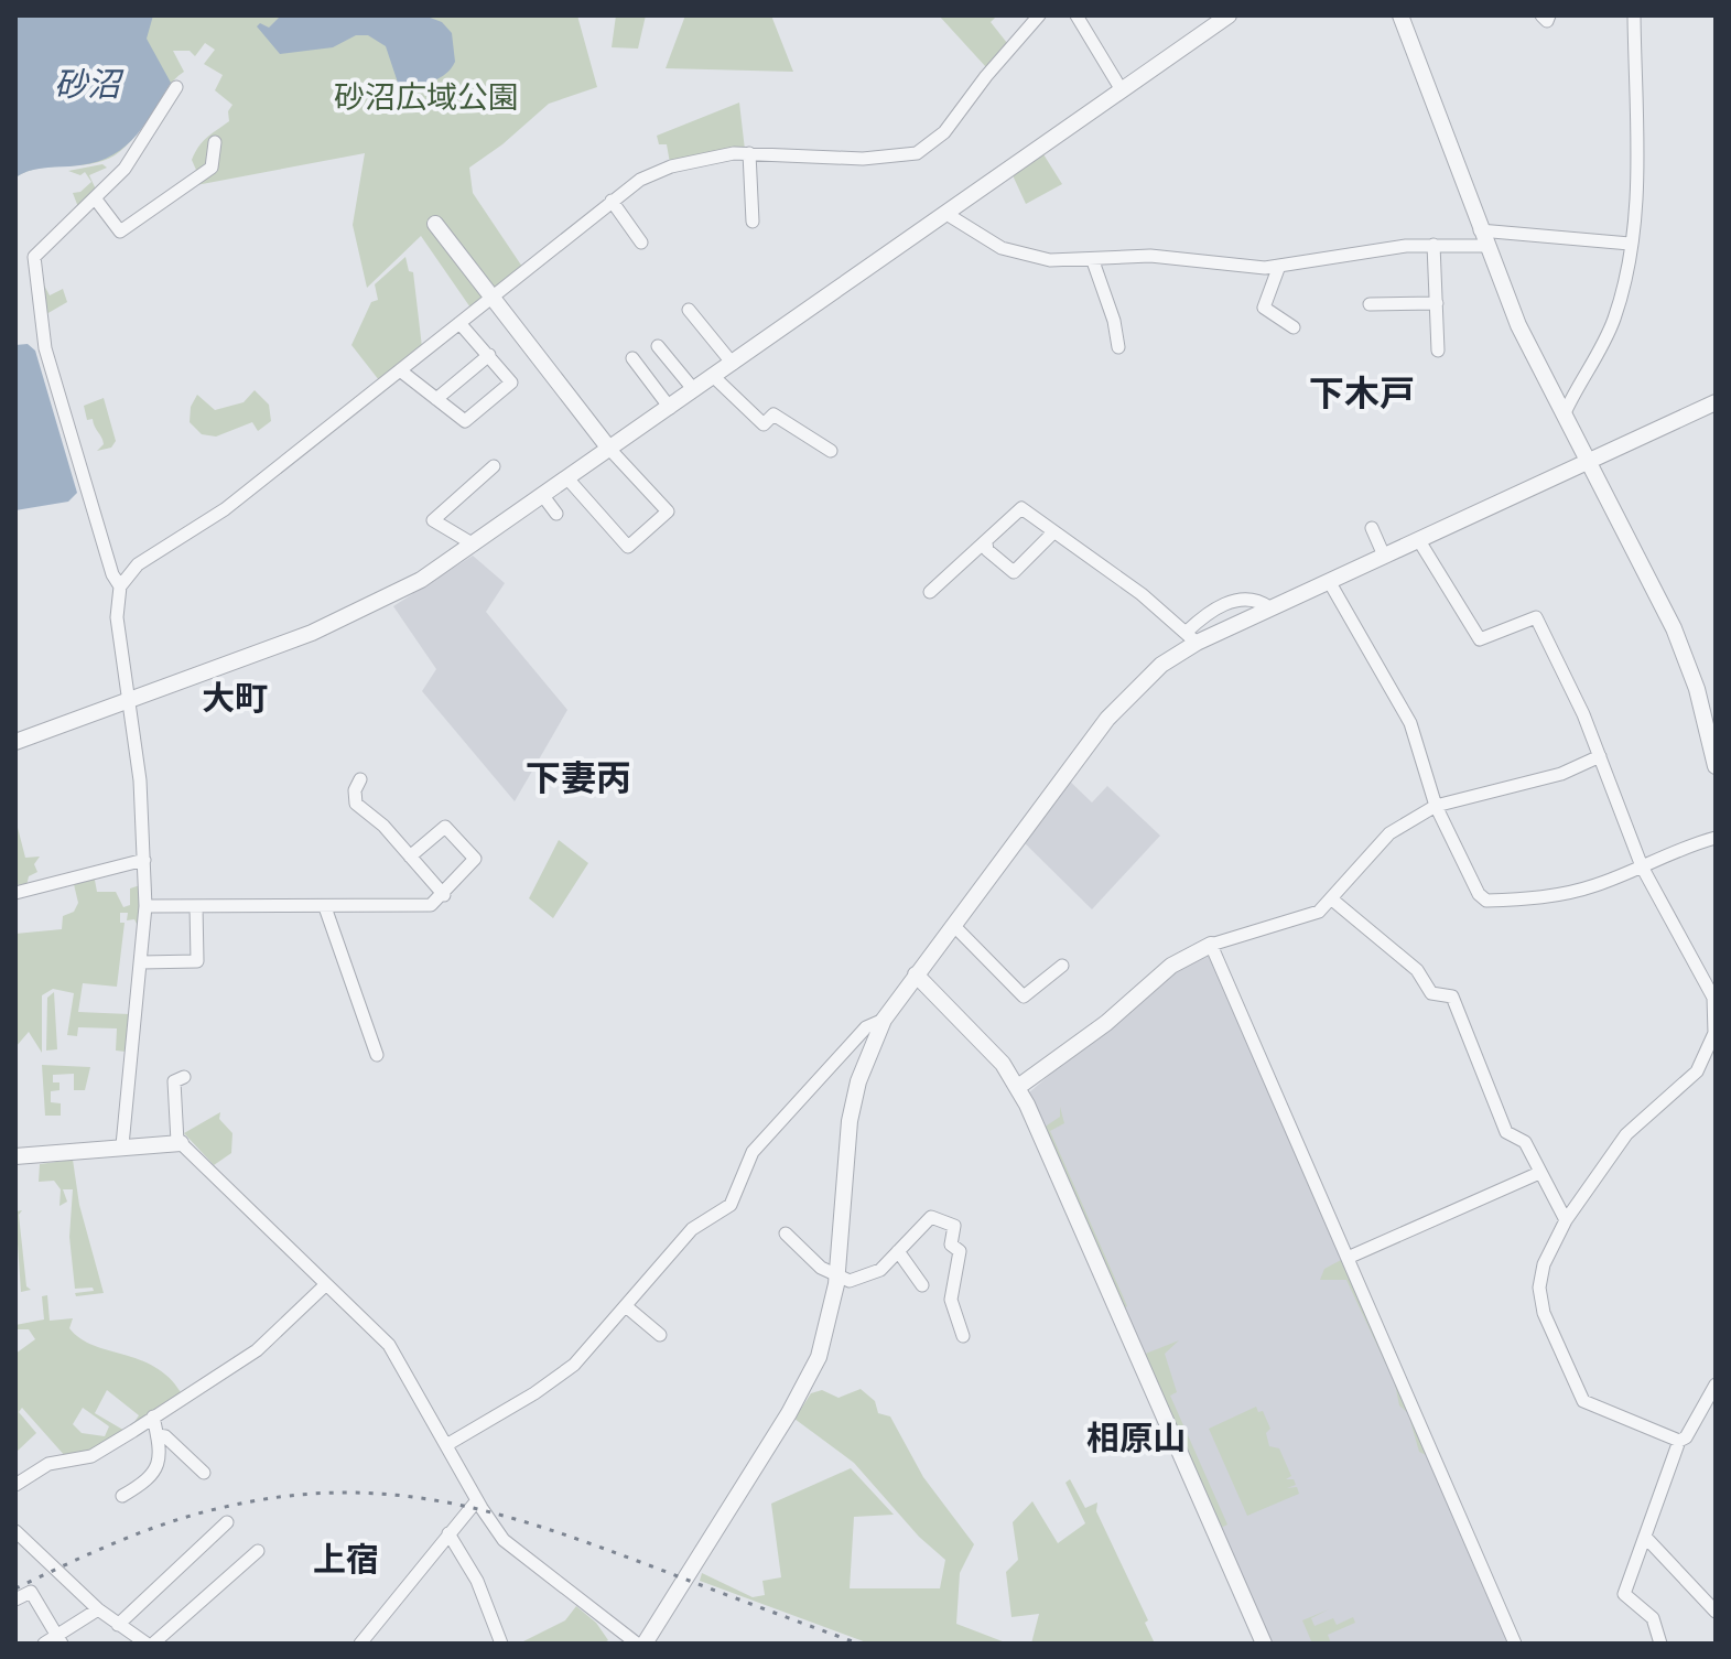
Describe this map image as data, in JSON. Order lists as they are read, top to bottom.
{
  "districts": [
    "下木戸",
    "大町",
    "下妻丙",
    "相原山",
    "上宿"
  ],
  "water": ["砂沼"],
  "parks": ["砂沼広域公園"]
}
